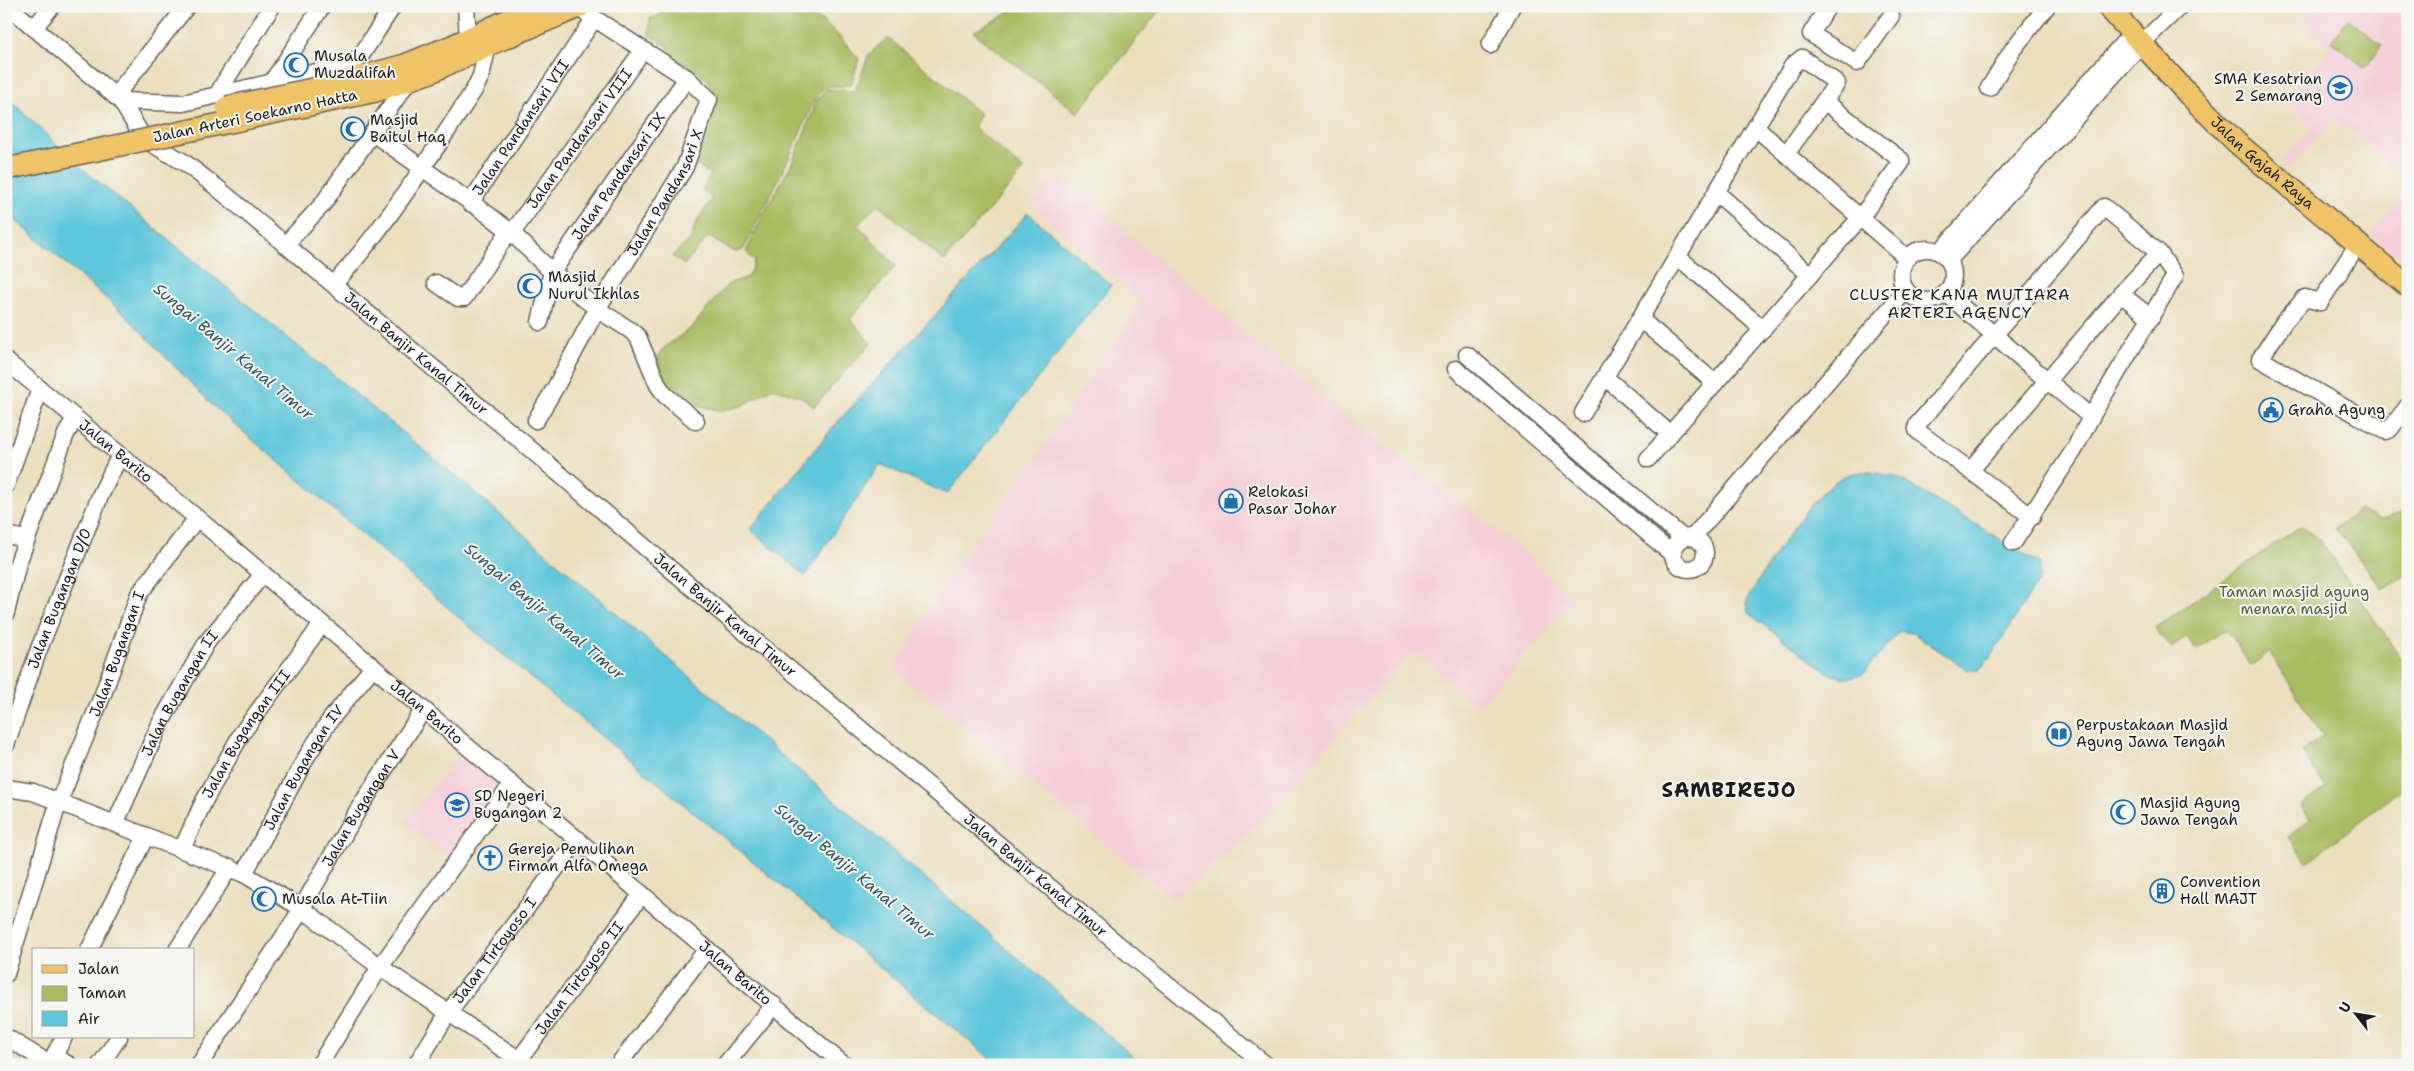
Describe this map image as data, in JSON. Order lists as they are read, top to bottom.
{
  "streets": {
    "main road": ["Jalan Arteri Soekarno Hatta", "Jalan Gajah Raya"],
    "street": [
      "Jalan Pandansari VII",
      "Jalan Pandansari VIII",
      "Jalan Pandansari IX",
      "Jalan Pandansari X",
      "Jalan Banjir Kanal Timur",
      "Jalan Barito",
      "Jalan Bugangan D/0",
      "Jalan Bugangan I",
      "Jalan Bugangan II",
      "Jalan Bugangan III",
      "Jalan Bugangan IV",
      "Jalan Bugangan V",
      "Jalan Tirtoyoso I",
      "Jalan Tirtoyoso II"
    ]
  },
  "crossings": [
    ["Jalan Arteri Soekarno Hatta", "Jalan Pandansari VII"],
    ["Jalan Pandansari IX", "Jalan Pandansari X"],
    ["Jalan Barito", "Jalan Bugangan D/0"],
    ["Jalan Barito", "Jalan Bugangan I"],
    ["Jalan Barito", "Jalan Bugangan II"],
    ["Jalan Barito", "Jalan Bugangan III"],
    ["Jalan Barito", "Jalan Bugangan IV"],
    ["Jalan Barito", "Jalan Bugangan V"],
    ["Jalan Barito", "Jalan Tirtoyoso I"],
    ["Jalan Barito", "Jalan Tirtoyoso II"]
  ],
  "districts": ["CLUSTER KANA MUTIARA ARTERI AGENCY", "SAMBIREJO"],
  "water": ["Sungai Banjir Kanal Timur"],
  "parks": ["Taman masjid agung menara masjid"],
  "places": {
    "mosque": [
      "Musala Muzdalifah",
      "Masjid Baitul Haq",
      "Masjid Nurul Ikhlas",
      "Masjid Agung Jawa Tengah",
      "Musala At-Tiin"
    ],
    "school or university": ["SMA Kesatrian 2 Semarang", "SD Negeri Bugangan 2"],
    "public building": ["Graha Agung"],
    "shop": ["Relokasi Pasar Johar"],
    "library": ["Perpustakaan Masjid Agung Jawa Tengah"],
    "church": ["Gereja Pemulihan Firman Alfa Omega"],
    "building": ["Convention Hall MAJT"]
  },
  "legend": ["Jalan", "Taman", "Air"],
  "north": "top left"
}
